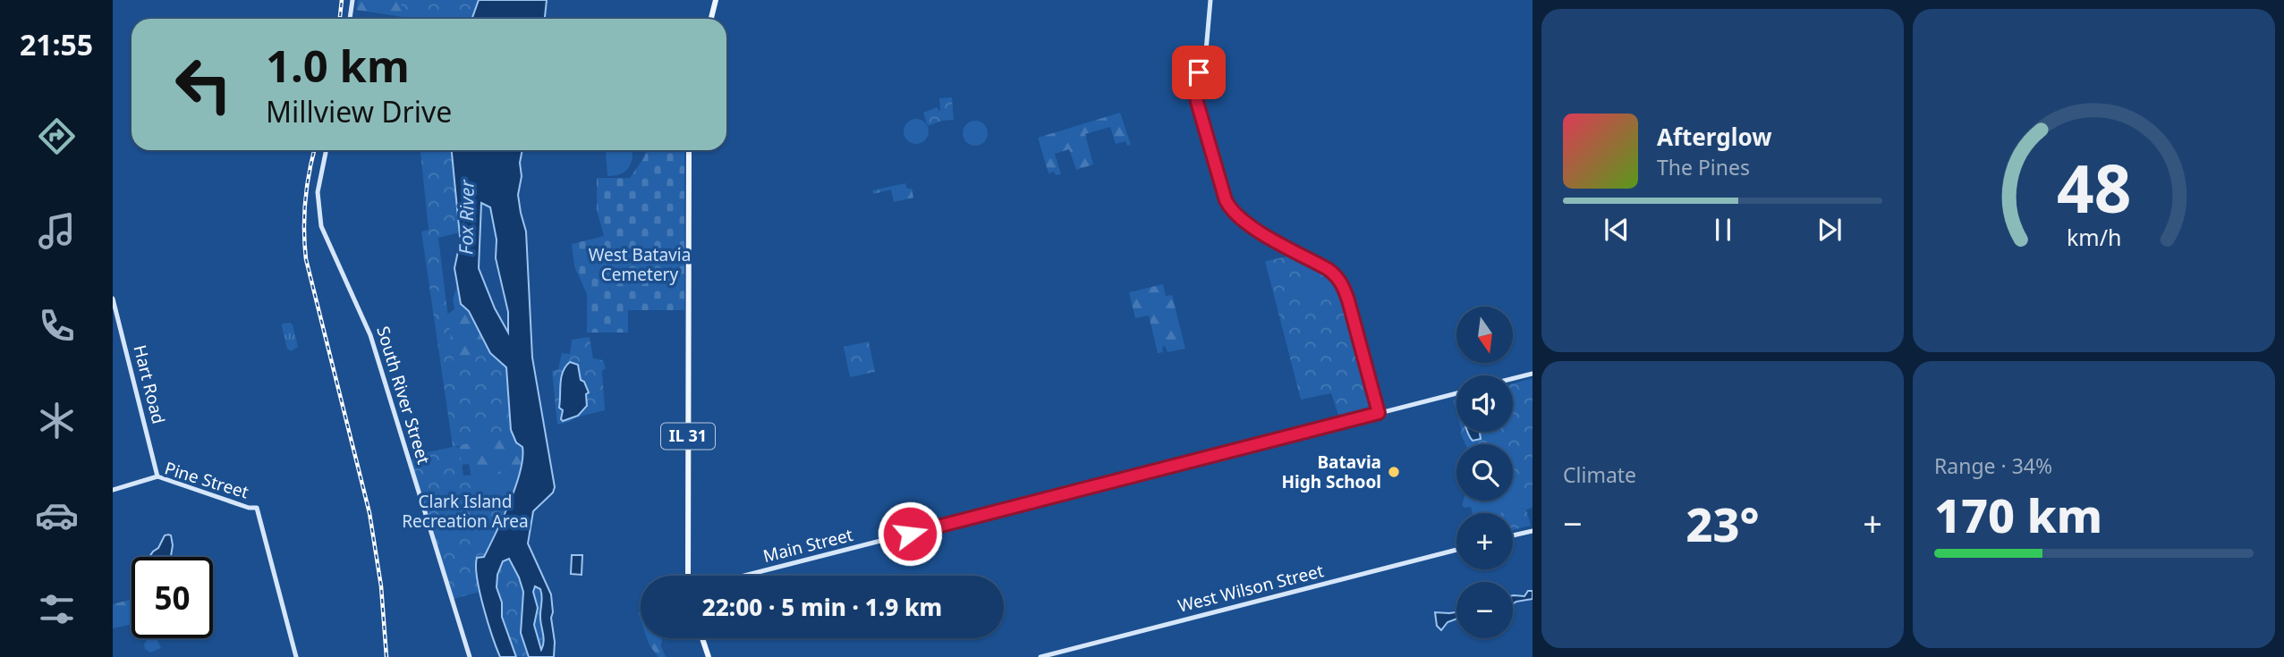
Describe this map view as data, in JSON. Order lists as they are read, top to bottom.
{
  "streets": {
    "main road": [
      "Hart Road",
      "South River Street",
      "IL 31",
      "Pine Street",
      "Main Street",
      "West Wilson Street"
    ]
  },
  "crossings": [
    ["Hart Road", "Pine Street"]
  ],
  "water": ["Fox River"],
  "parks": ["West Batavia Cemetery", "Clark Island Recreation Area"],
  "places": ["Batavia High School"],
  "north": "bottom",
  "page": {
    "tabs": "21:55",
    "turn": ["1.0 km", "Millview Drive"],
    "song": ["Afterglow", "The Pines"],
    "map_buttons": ["+", "−"],
    "tile": [
      "Climate",
      ["Range · 34%", "170 km"]
    ],
    "heat": ["−", "23°", "+"],
    "limit": "50",
    "trip": "22:00 · 5 min · 1.9 km",
    "gauge": ["48", "km/h"]
  }
}
